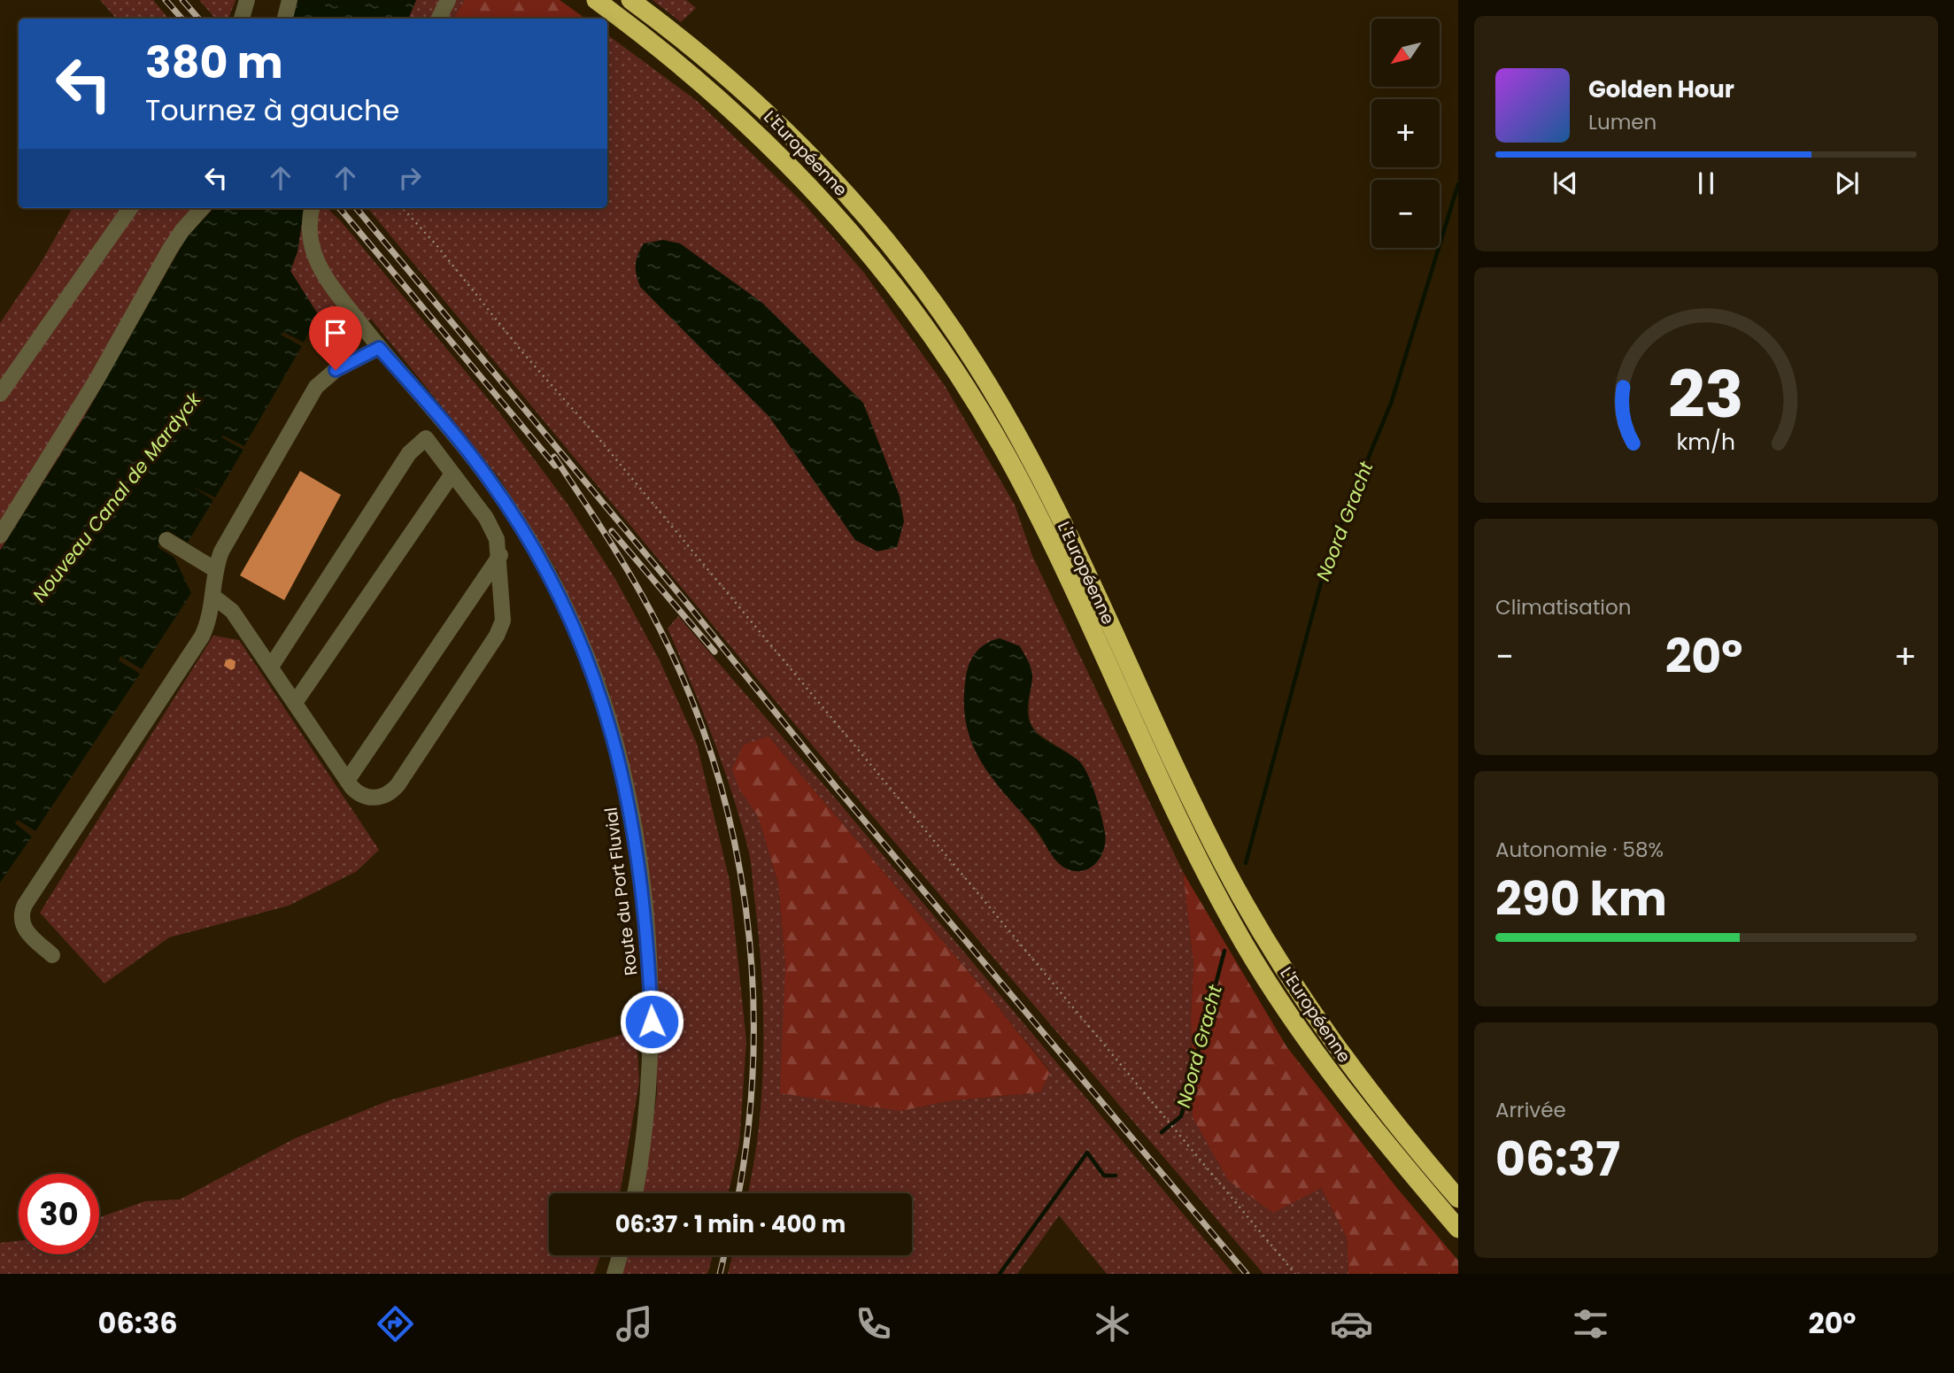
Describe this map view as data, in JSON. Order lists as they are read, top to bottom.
{
  "streets": {
    "highway": ["L'Européenne"],
    "street": ["Route du Port Fluvial"]
  },
  "water": ["Nouveau Canal de Mardyck", "Noord Gracht"],
  "north": "bottom left",
  "page": {
    "map_buttons": ["+", "−"],
    "turn": ["380 m", "Tournez à gauche"],
    "song": ["Golden Hour", "Lumen"],
    "tile": [
      "Climatisation",
      ["Autonomie · 58%", "290 km"],
      ["Arrivée", "06:37"]
    ],
    "heat": ["−", "20°", "+"],
    "limit": "30",
    "trip": "06:37 · 1 min · 400 m",
    "tabs": ["06:36", "20°"],
    "gauge": ["23", "km/h"]
  }
}
